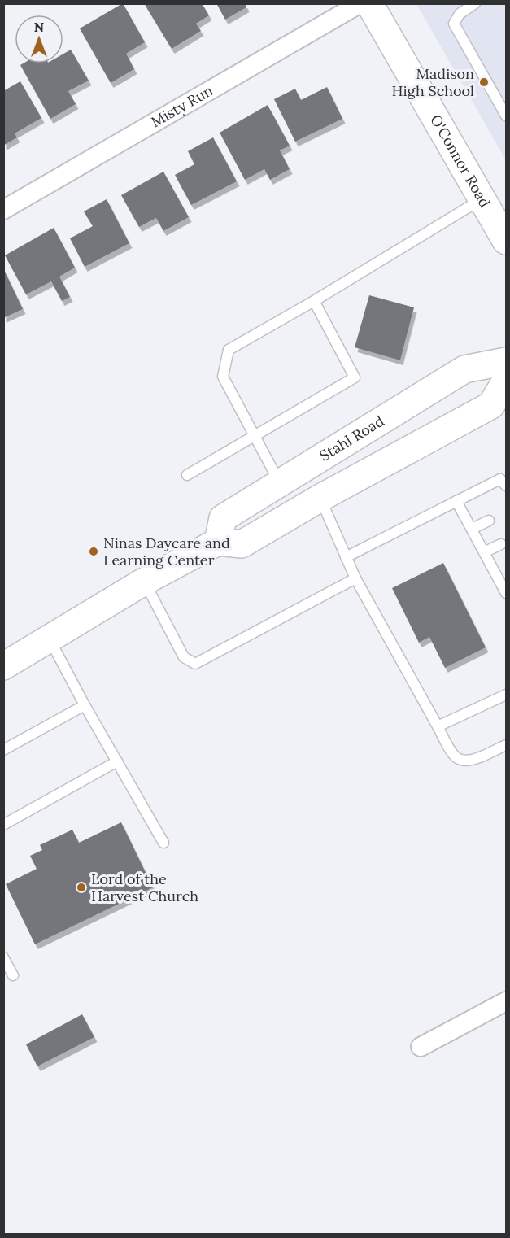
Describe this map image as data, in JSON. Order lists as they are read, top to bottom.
{
  "streets": {
    "street": ["Misty Run", "O'Connor Road", "Stahl Road"]
  },
  "crossings": [
    ["Misty Run", "O'Connor Road"]
  ],
  "places": ["Madison High School", "Ninas Daycare and Learning Center", "Lord of the Harvest Church"],
  "north": "top"
}
